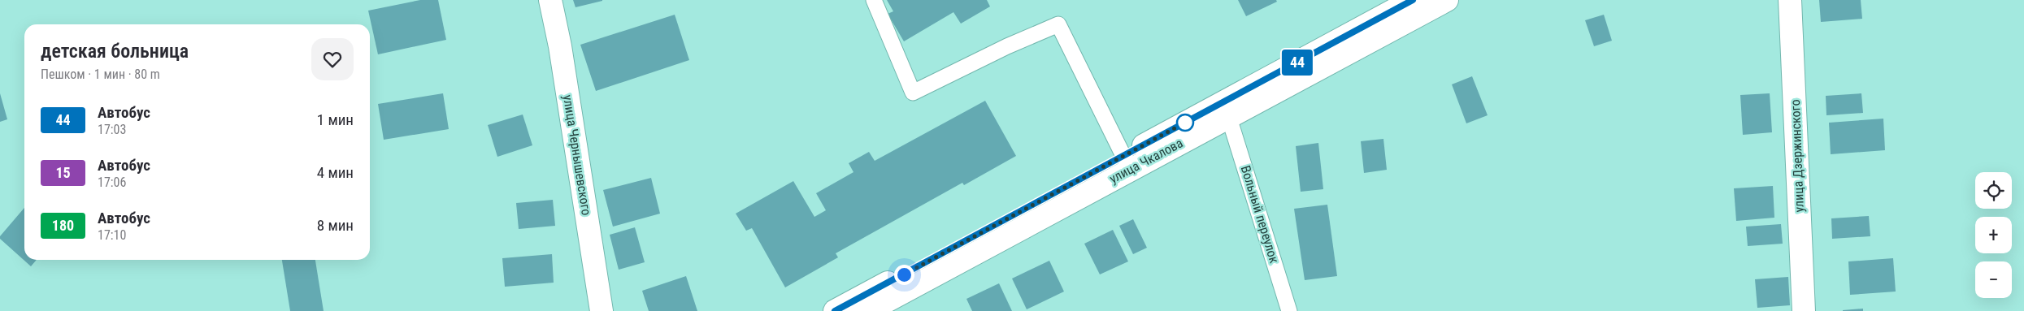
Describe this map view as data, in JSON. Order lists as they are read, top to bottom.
{
  "streets": {
    "main road": ["улица Чернышевского", "улица Дзержинского", "улица Чкалова"],
    "lane": ["Вольный переулок"]
  },
  "crossings": [
    ["улица Чкалова", "Вольный переулок"]
  ],
  "lines": ["bus line 44"],
  "page": {
    "on_map": "44",
    "heading": ["детская больница", "Пешком · 1 мин · 80 m"],
    "list": [
      {
        "mark": "44",
        "name": "Автобус",
        "note": "17:03",
        "value": "1 мин"
      },
      {
        "mark": "15",
        "name": "Автобус",
        "note": "17:06",
        "value": "4 мин"
      },
      {
        "mark": "180",
        "name": "Автобус",
        "note": "17:10",
        "value": "8 мин"
      }
    ],
    "map_buttons": ["+", "−"]
  }
}
